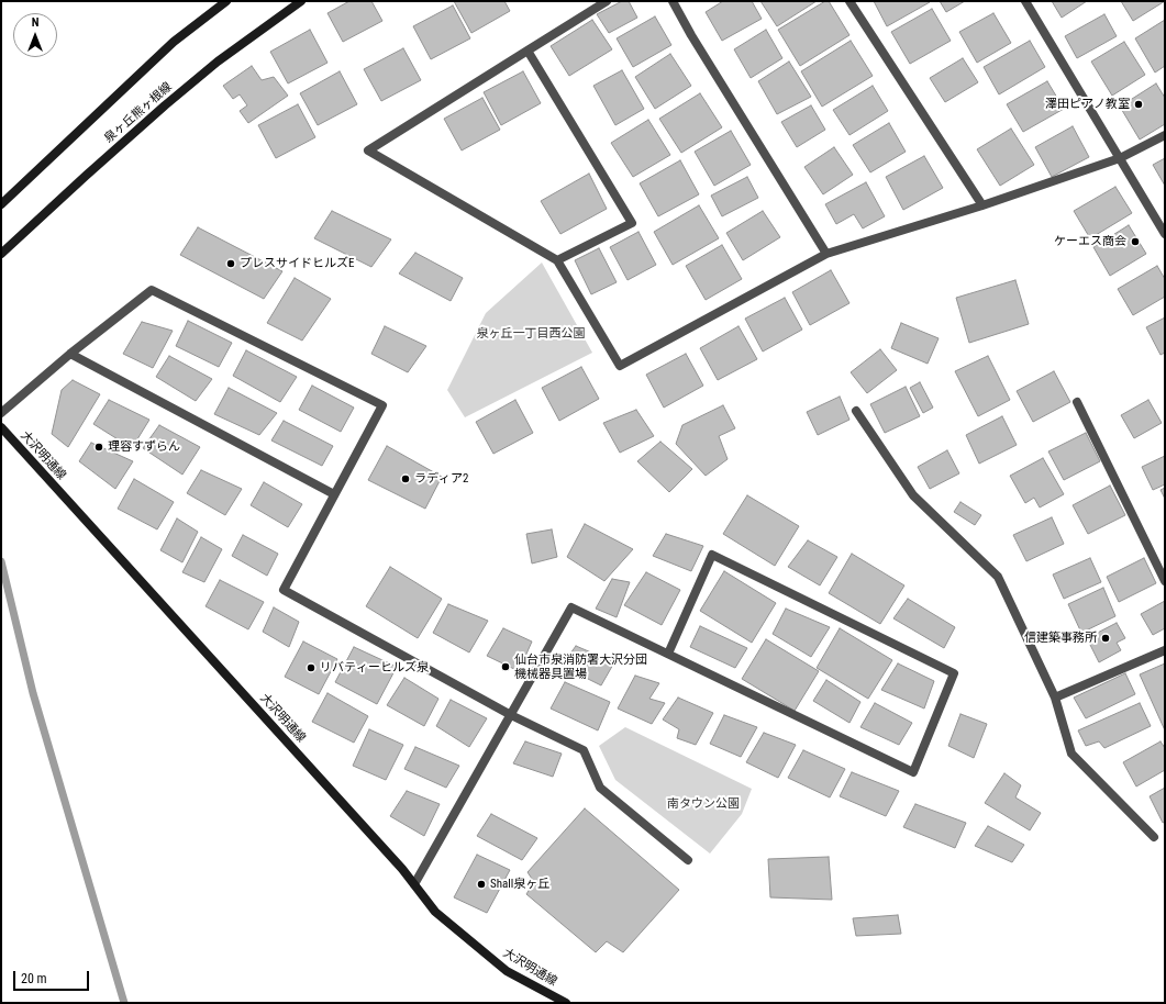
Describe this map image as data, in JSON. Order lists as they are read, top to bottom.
{
  "streets": {
    "street": ["泉ヶ丘熊ヶ根線", "大沢明通線"]
  },
  "parks": ["泉ヶ丘一丁目西公園", "南タウン公園"],
  "places": [
    "澤田ピアノ教室",
    "ケーエス商会",
    "プレスサイドヒルズE",
    "理容すずらん",
    "ラディア2",
    "信建築事務所",
    "仙台市泉消防署大沢分団 機械器具置場",
    "リバティーヒルズ泉",
    "Shall泉ヶ丘"
  ],
  "scale_bar": "20 m",
  "north": "top"
}
